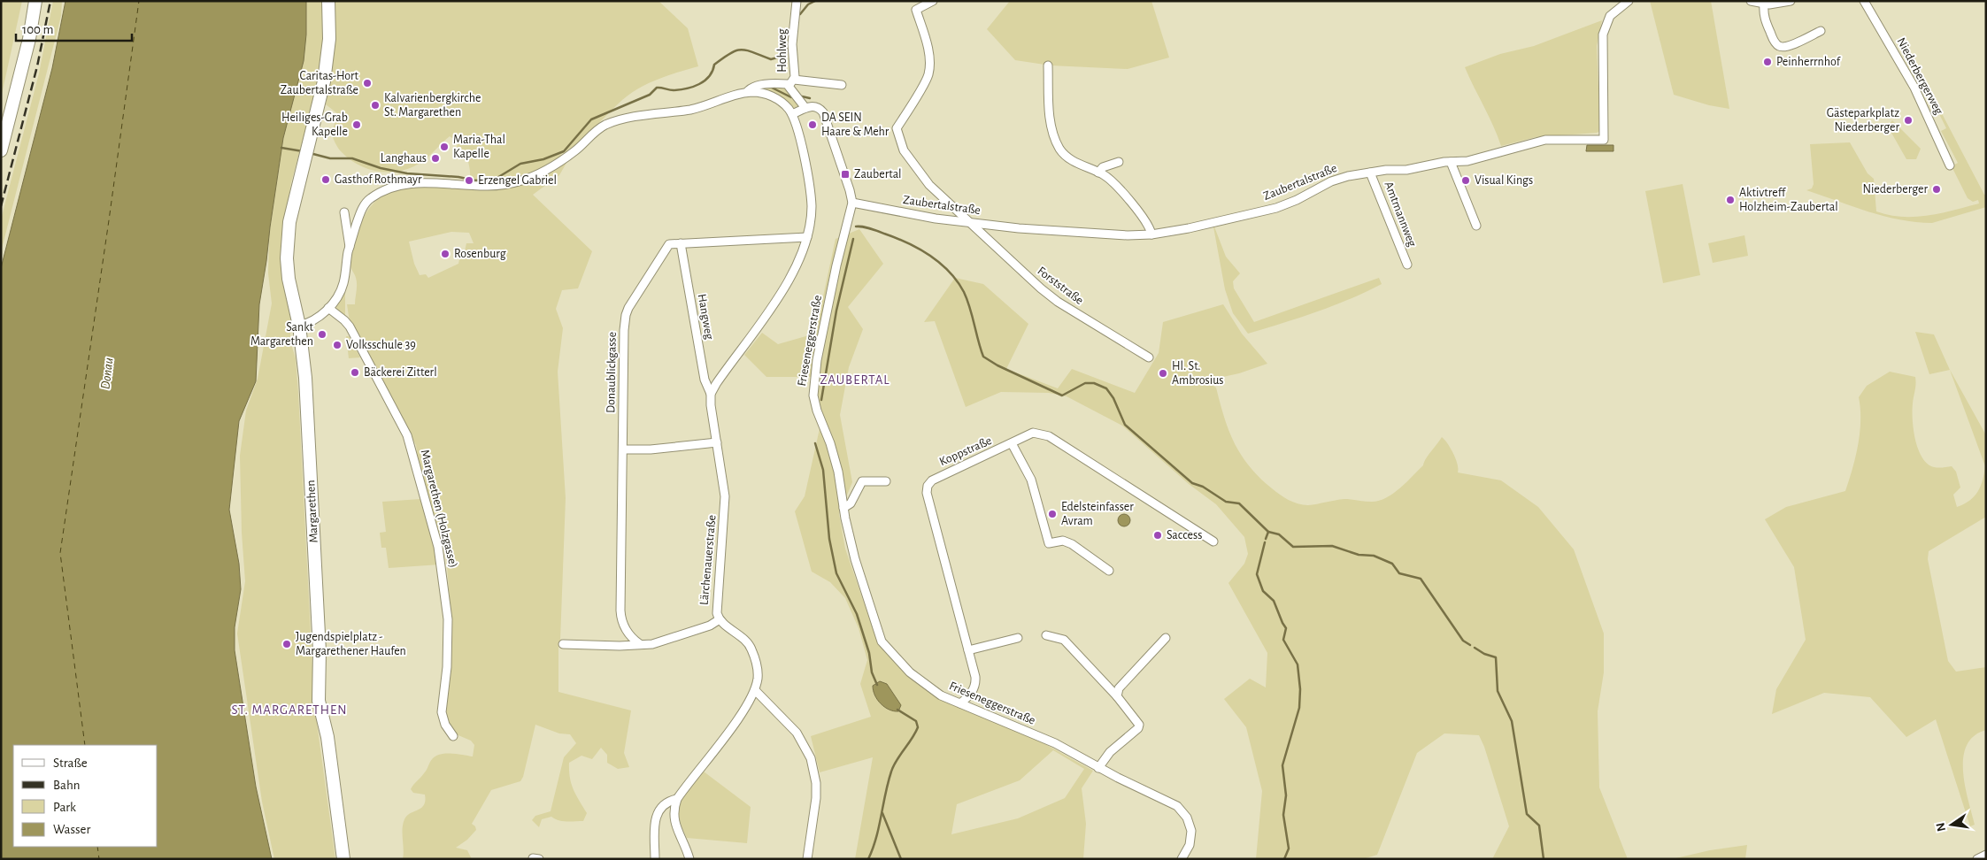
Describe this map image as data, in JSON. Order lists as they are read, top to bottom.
{
  "streets": {
    "main road": ["Margarethen"],
    "street": [
      "Hohlweg",
      "Niederbergerweg",
      "Zaubertalstraße",
      "Amtmannweg",
      "Forststraße",
      "Hangweg",
      "Frieseneggerstraße",
      "Donaublickgasse",
      "Koppstraße",
      "Margarethen (Holzgasse)",
      "Lärchenauerstraße"
    ]
  },
  "crossings": [
    ["Zaubertalstraße", "Amtmannweg"],
    ["Zaubertalstraße", "Forststraße"],
    ["Zaubertalstraße", "Frieseneggerstraße"],
    ["Hangweg", "Donaublickgasse"],
    ["Hangweg", "Lärchenauerstraße"],
    ["Frieseneggerstraße", "Koppstraße"]
  ],
  "districts": ["ZAUBERTAL", "ST. MARGARETHEN"],
  "water": ["Donau"],
  "places": {
    "other": [
      "Peinherrnhof",
      "Caritas-Hort Zaubertalstraße",
      "Kalvarienbergkirche St. Margarethen",
      "Gästeparkplatz Niederberger",
      "Heiliges-Grab Kapelle",
      "DA SEIN Haare & Mehr",
      "Maria-Thal Kapelle",
      "Langhaus",
      "Gasthof Rothmayr",
      "Erzengel Gabriel",
      "Visual Kings",
      "Niederberger",
      "Aktivtreff Holzheim-Zaubertal",
      "Rosenburg",
      "Sankt Margarethen",
      "Volksschule 39",
      "Bäckerei Zitterl",
      "Hl. St. Ambrosius",
      "Edelsteinfasser Avram",
      "Saccess",
      "Jugendspielplatz - Margarethener Haufen"
    ],
    "transit": ["Zaubertal"]
  },
  "legend": [
    "Straße",
    "Bahn",
    "Park",
    "Wasser"
  ],
  "scale_bar": "100 m",
  "north": "left"
}
